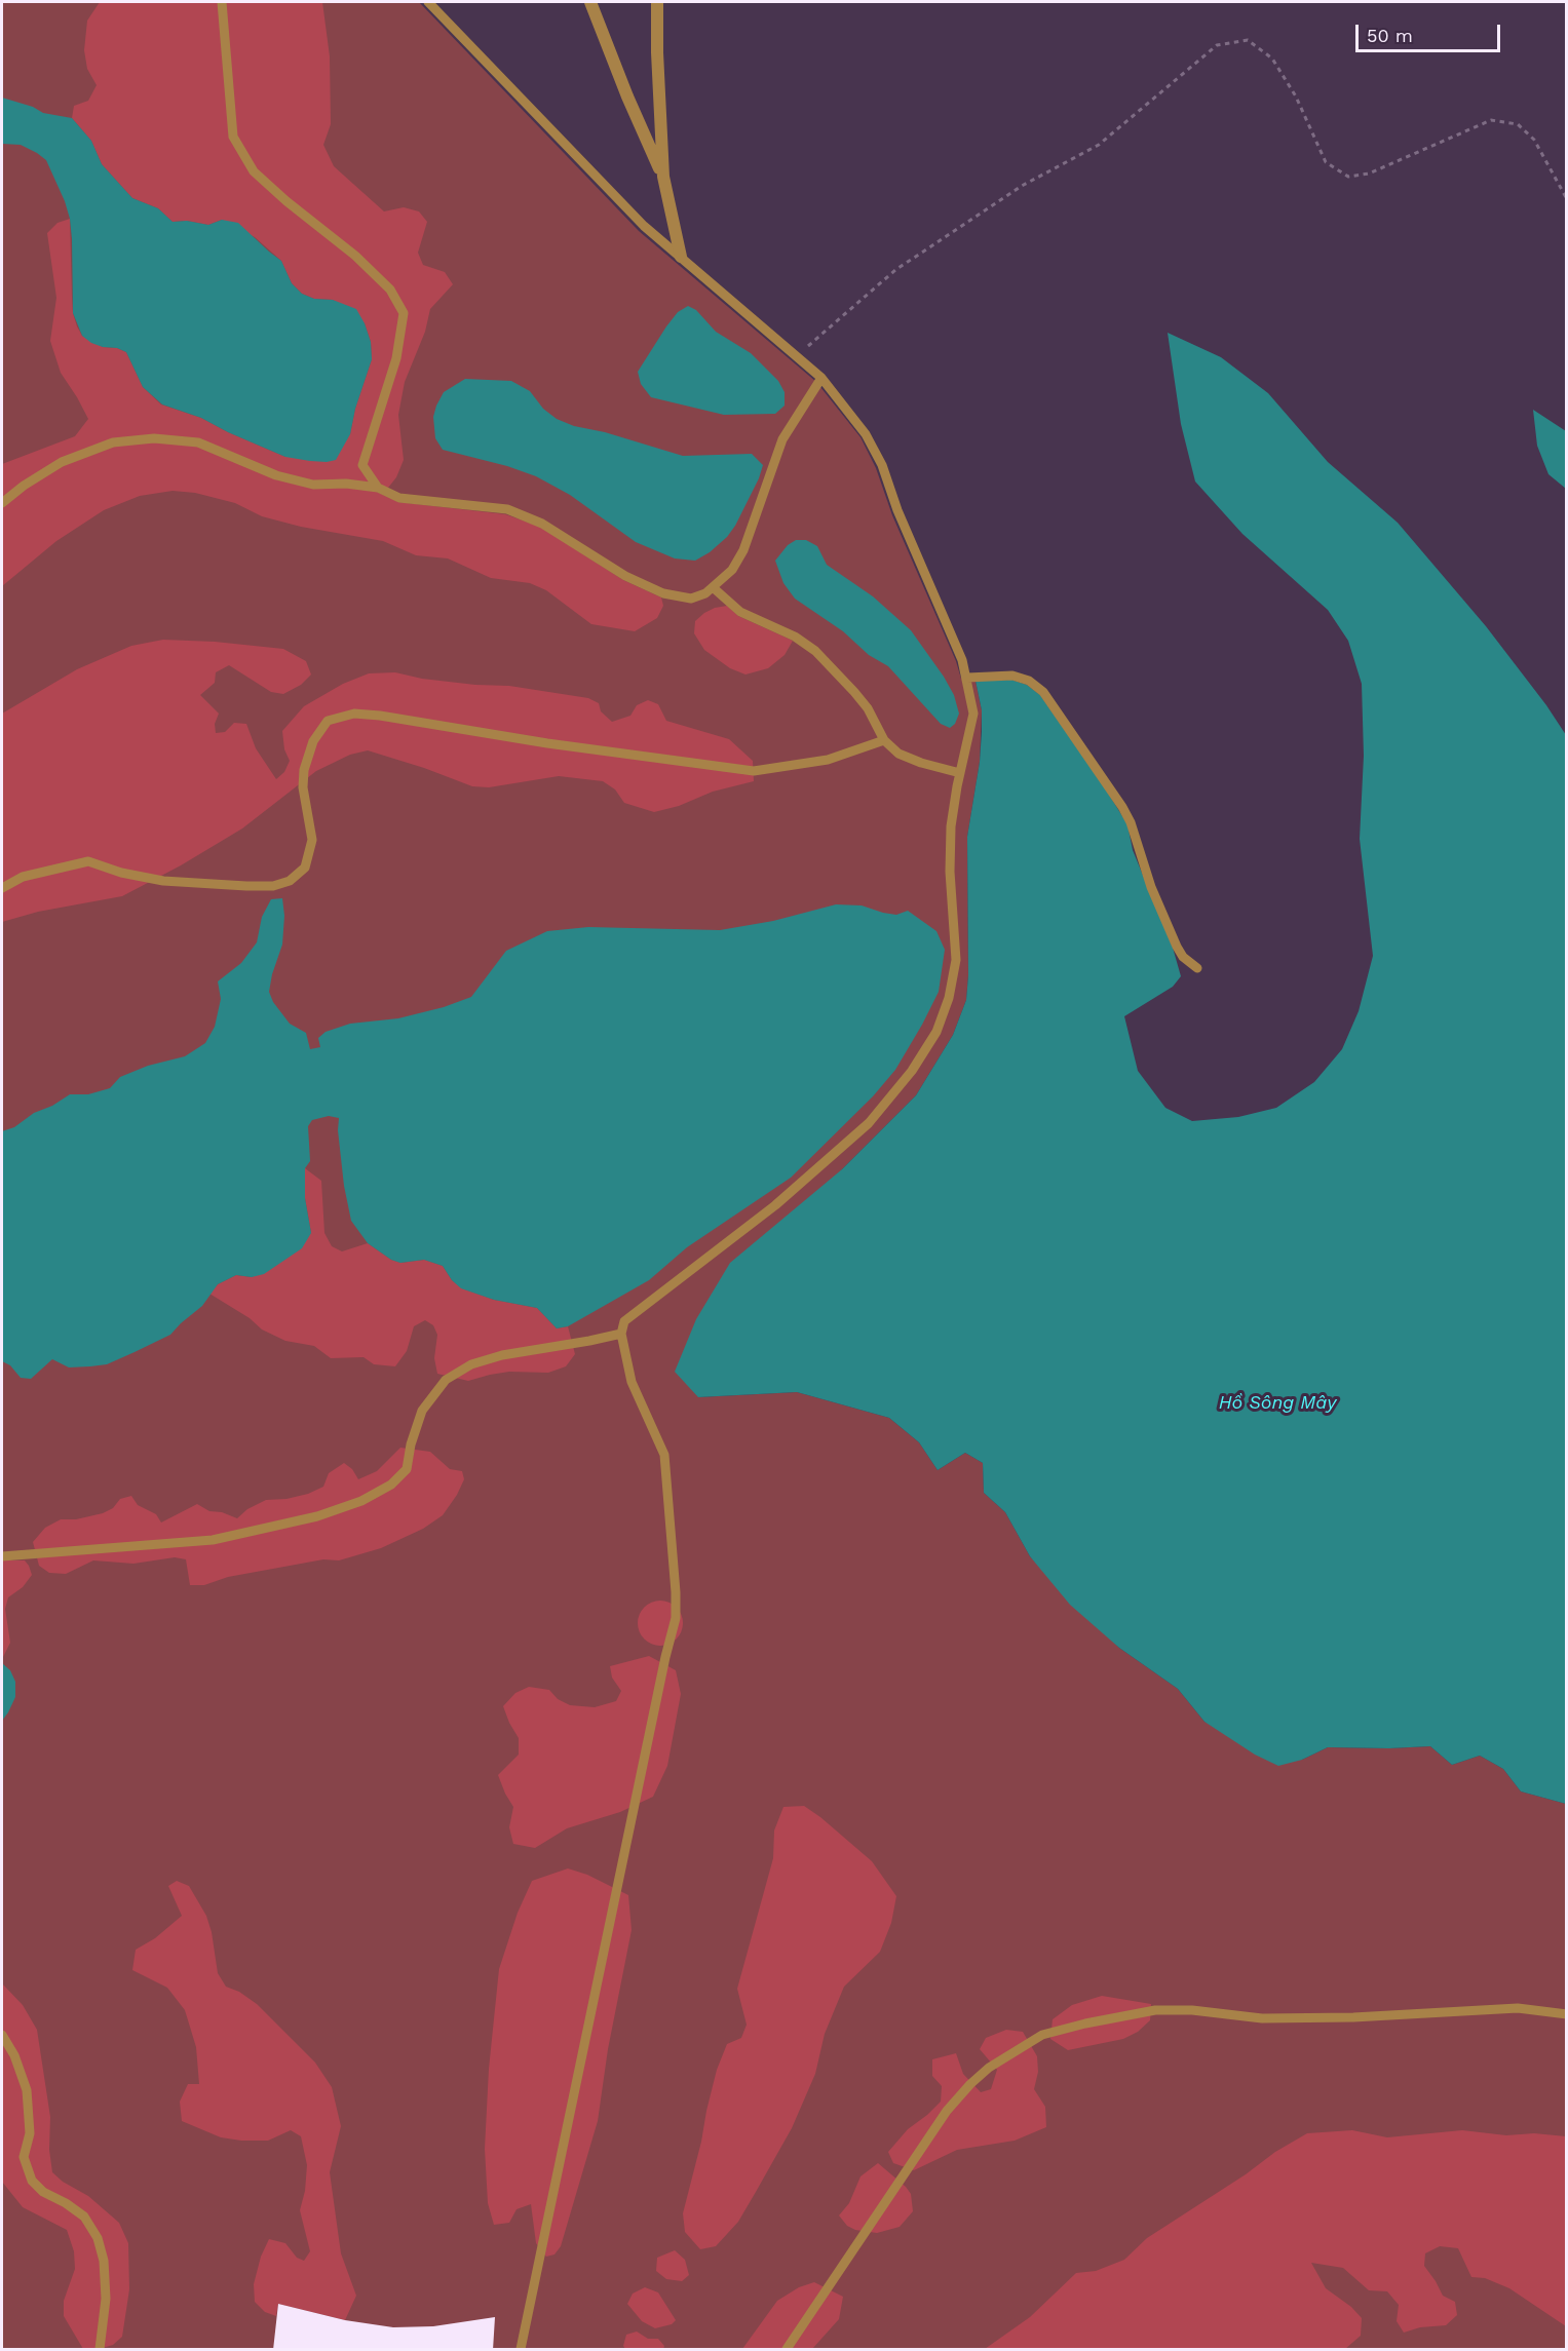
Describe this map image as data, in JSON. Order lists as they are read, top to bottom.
{
  "water": ["Hồ Sông Mây"],
  "scale_bar": "50 m"
}
